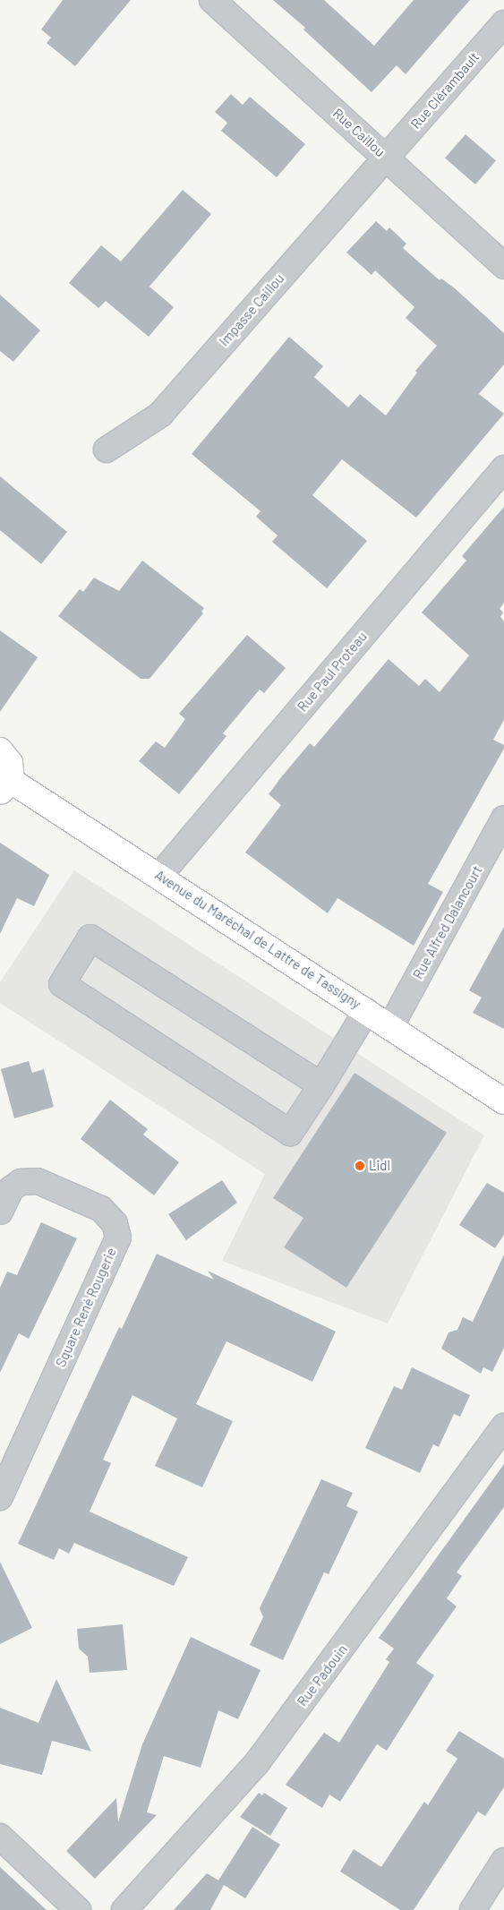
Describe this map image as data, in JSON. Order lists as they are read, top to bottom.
{
  "streets": {
    "main road": ["Avenue du Maréchal de Lattre de Tassigny"],
    "street": [
      "Rue Clérambault",
      "Rue Caillou",
      "Impasse Caillou",
      "Rue Paul Proteau",
      "Rue Alfred Dalancourt",
      "Square René Rougerie",
      "Rue Padouin"
    ]
  },
  "crossings": [
    ["Rue Clérambault", "Rue Caillou"],
    ["Rue Clérambault", "Impasse Caillou"],
    ["Rue Caillou", "Impasse Caillou"],
    ["Rue Paul Proteau", "Avenue du Maréchal de Lattre de Tassigny"],
    ["Rue Alfred Dalancourt", "Avenue du Maréchal de Lattre de Tassigny"]
  ],
  "places": ["Lidl"]
}
